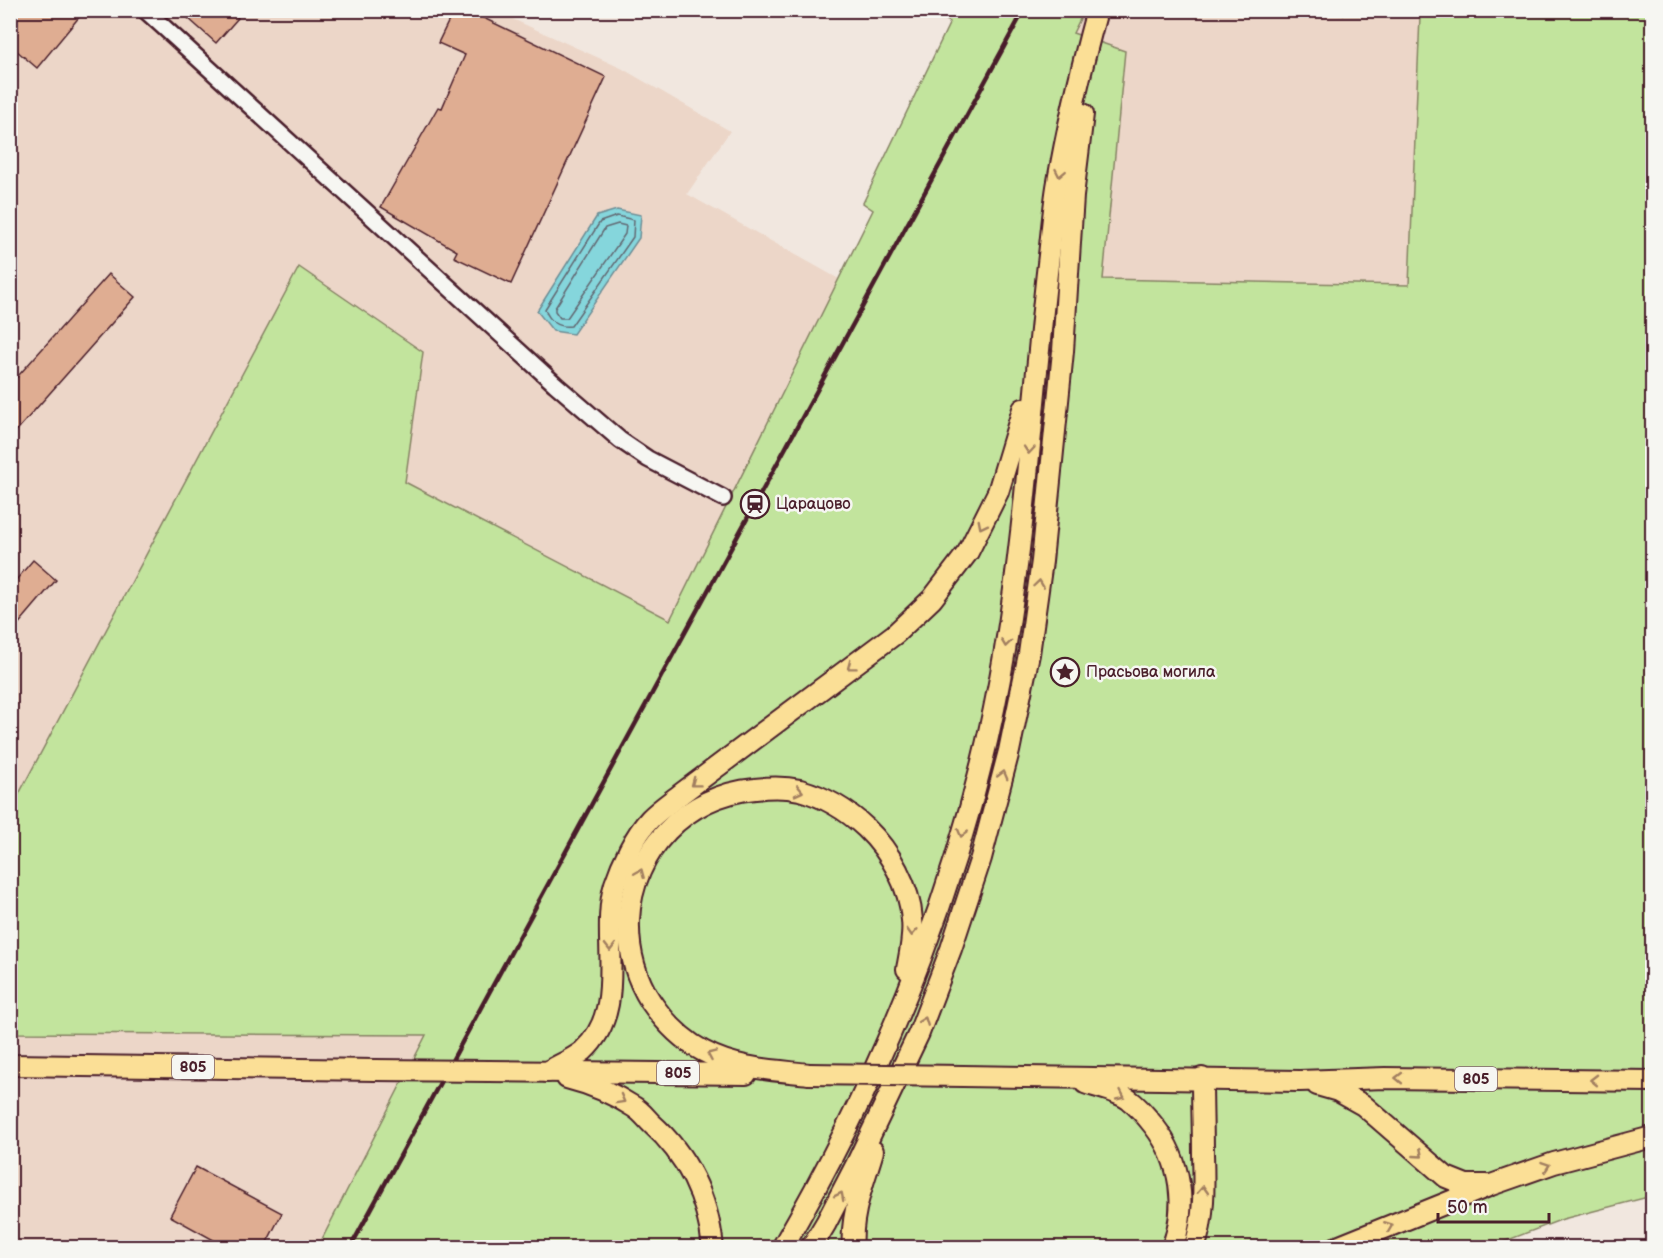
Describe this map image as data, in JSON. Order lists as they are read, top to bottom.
{
  "streets": {
    "main road": ["805"]
  },
  "places": {
    "station": ["Царацово"],
    "place": ["Прасьова могила"]
  },
  "scale_bar": "50 m"
}
